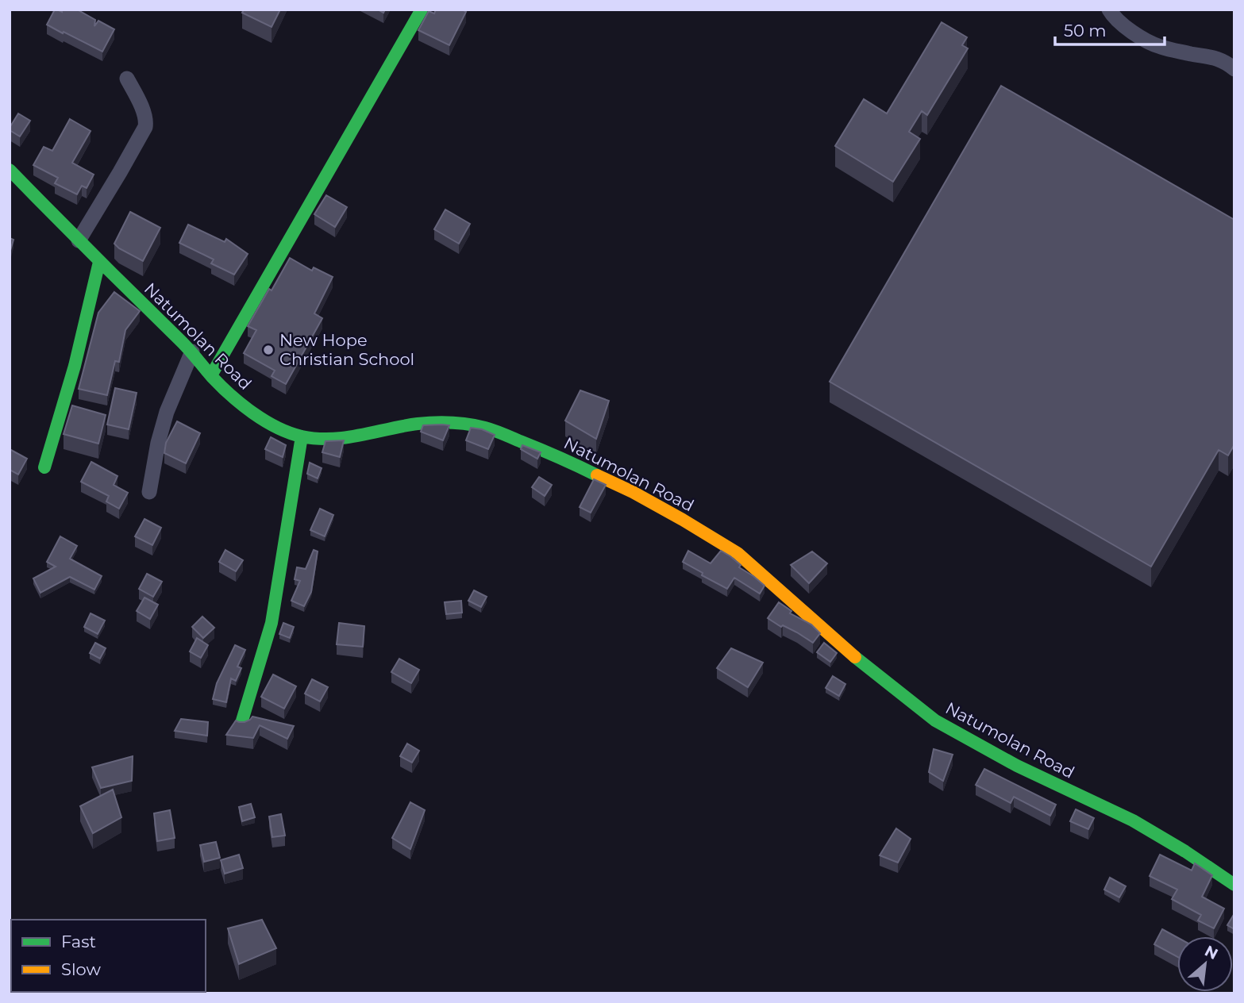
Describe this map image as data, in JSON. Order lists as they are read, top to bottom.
{
  "streets": {
    "street": ["Natumolan Road"]
  },
  "places": ["New Hope Christian School"],
  "legend": ["Fast", "Slow"],
  "scale_bar": "50 m",
  "north": "top right"
}
